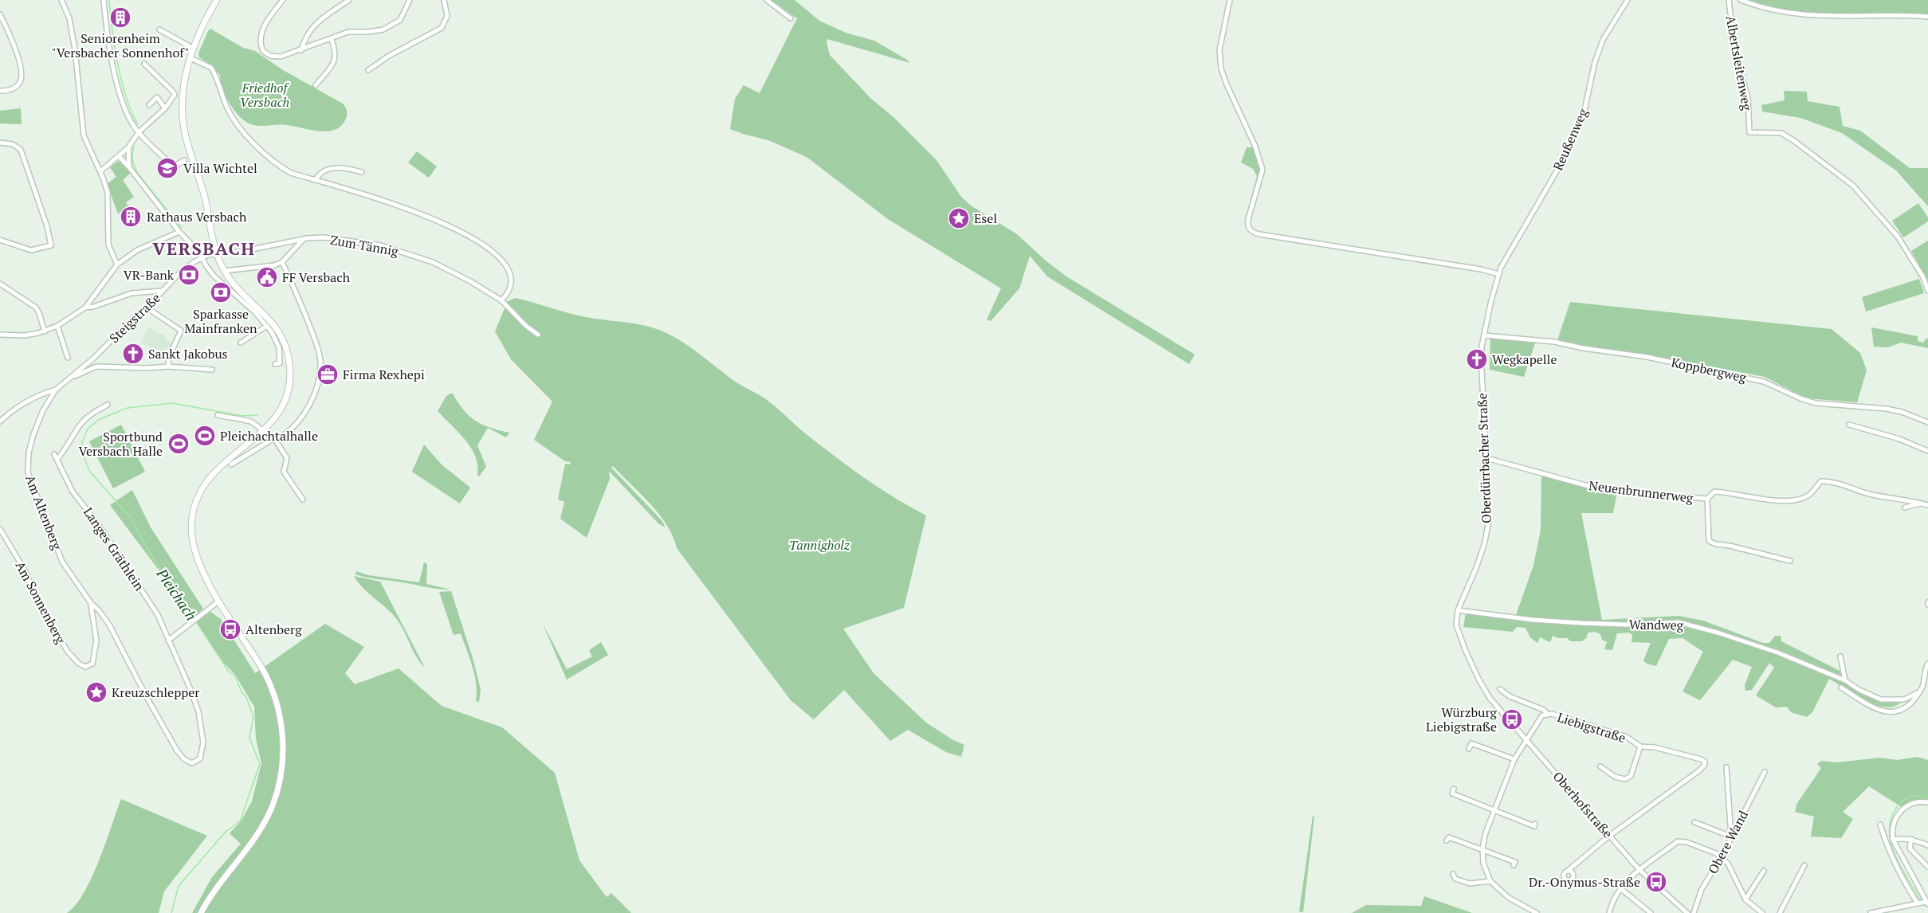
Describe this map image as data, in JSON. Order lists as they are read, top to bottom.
{
  "streets": {
    "street": [
      "Albertsleitenweg",
      "Reußenweg",
      "Zum Tännig",
      "Steigstraße",
      "Koppbergweg",
      "Oberdürrbacher Straße",
      "Neuenbrunnerweg",
      "Am Altenberg",
      "Langes Gräthlein",
      "Am Sonnenberg",
      "Wandweg",
      "Liebigstraße",
      "Oberhofstraße",
      "Obere Wand"
    ]
  },
  "crossings": [
    ["Reußenweg", "Oberdürrbacher Straße"],
    ["Zum Tännig", "Steigstraße"],
    ["Steigstraße", "Am Altenberg"],
    ["Koppbergweg", "Oberdürrbacher Straße"],
    ["Oberdürrbacher Straße", "Neuenbrunnerweg"],
    ["Oberdürrbacher Straße", "Wandweg"],
    ["Oberdürrbacher Straße", "Oberhofstraße"],
    ["Am Altenberg", "Langes Gräthlein"],
    ["Am Altenberg", "Am Sonnenberg"],
    ["Liebigstraße", "Oberhofstraße"]
  ],
  "districts": ["VERSBACH"],
  "water": ["Pleichach"],
  "parks": ["Friedhof Versbach", "Tannigholz"],
  "places": {
    "building": ["Seniorenheim \"Versbacher Sonnenhof\"", "Rathaus Versbach"],
    "school or university": ["Villa Wichtel"],
    "place": ["Esel", "Kreuzschlepper"],
    "bank": ["VR-Bank", "Sparkasse Mainfranken"],
    "public building": ["FF Versbach"],
    "church": ["Sankt Jakobus", "Wegkapelle"],
    "office": ["Firma Rexhepi"],
    "sports": ["Pleichachtalhalle", "Sportbund Versbach Halle"],
    "bus stop": ["Altenberg", "Würzburg Liebigstraße", "Dr.-Onymus-Straße"]
  }
}
